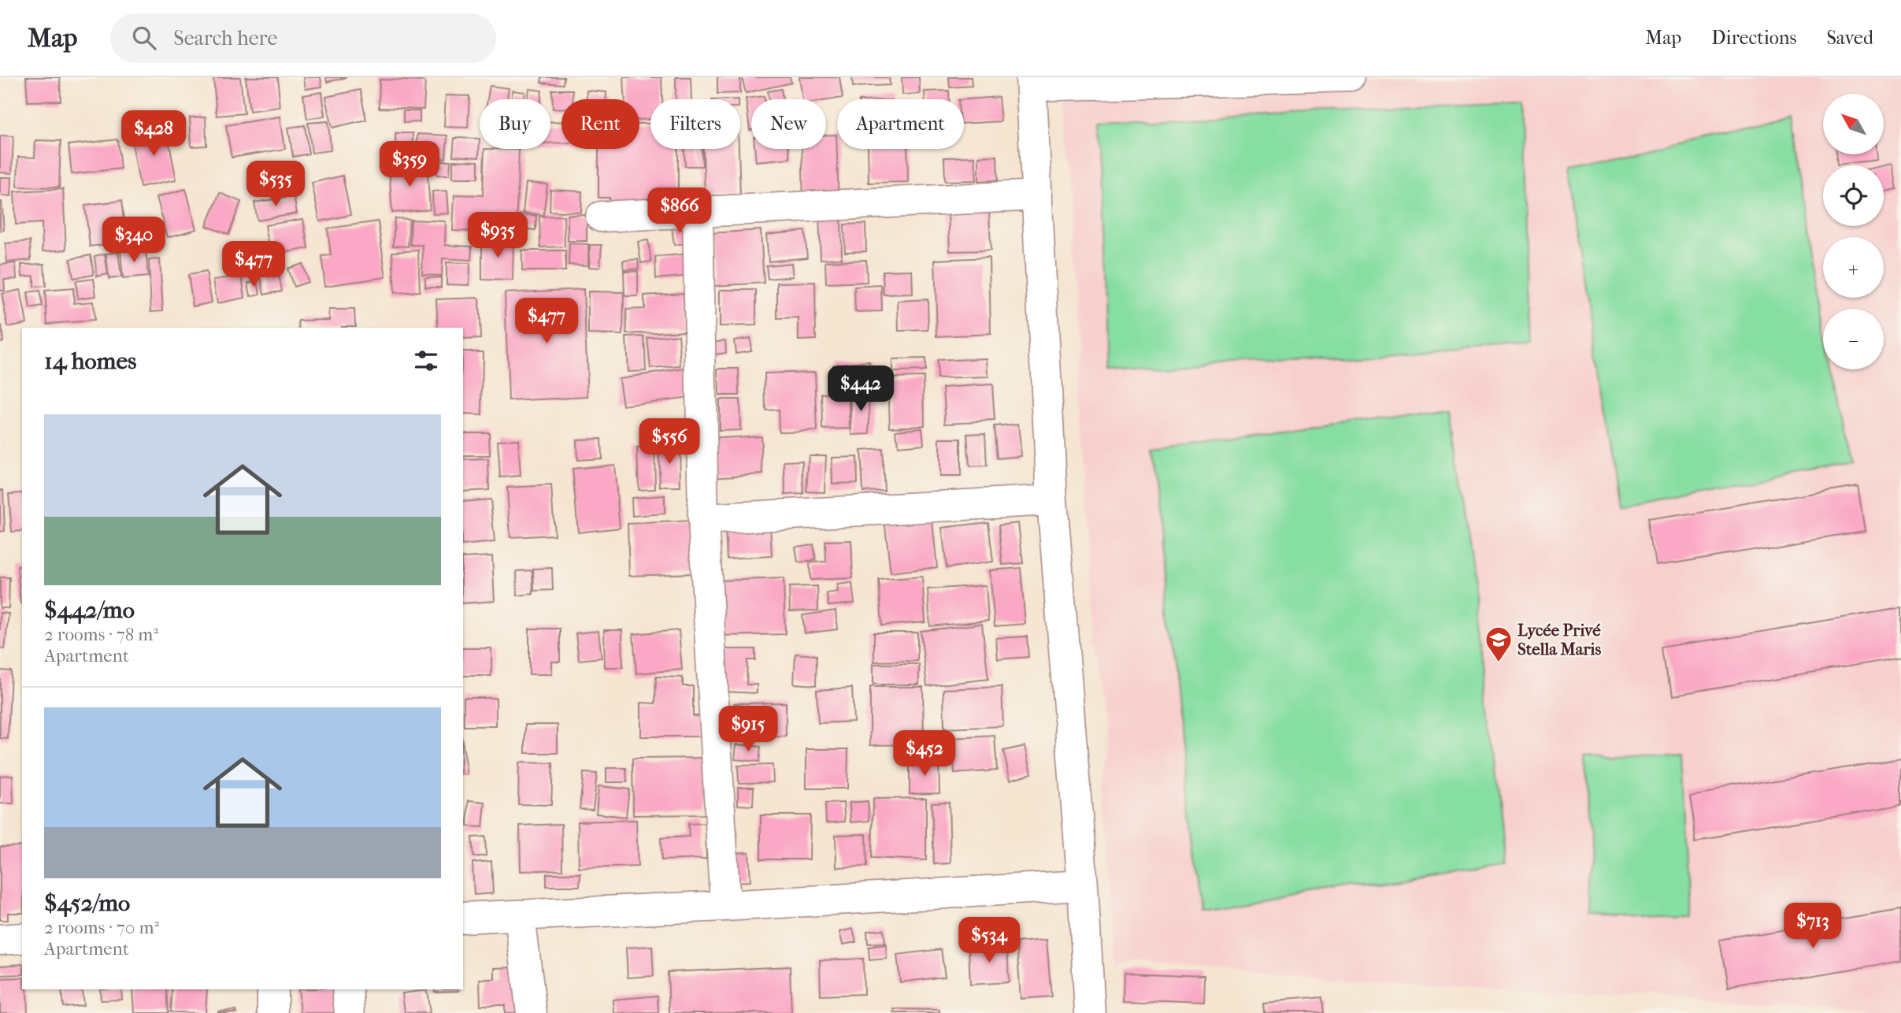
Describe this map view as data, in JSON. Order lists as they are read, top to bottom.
{
  "places": {
    "school or university": ["Lycée Privé Stella Maris"]
  },
  "north": "top left",
  "page": {
    "header": "Map",
    "search": "Search here",
    "nav": ["Map", "Directions", "Saved"],
    "map_buttons": ["+", "−"],
    "chip": [
      "Buy",
      "Rent",
      "Filters",
      "New",
      "Apartment"
    ],
    "price": [
      "$428",
      "$359",
      "$535",
      "$866",
      "$935",
      "$340",
      "$477",
      "$477",
      "$442",
      "$556",
      "$915",
      "$452",
      "$713",
      "$534"
    ],
    "heading": "14 homes",
    "list": [
      {
        "name": "$442/mo",
        "note": "2 rooms · 78 m² · Apartment"
      },
      {
        "name": "$452/mo",
        "note": "2 rooms · 70 m² · Apartment"
      }
    ]
  }
}
